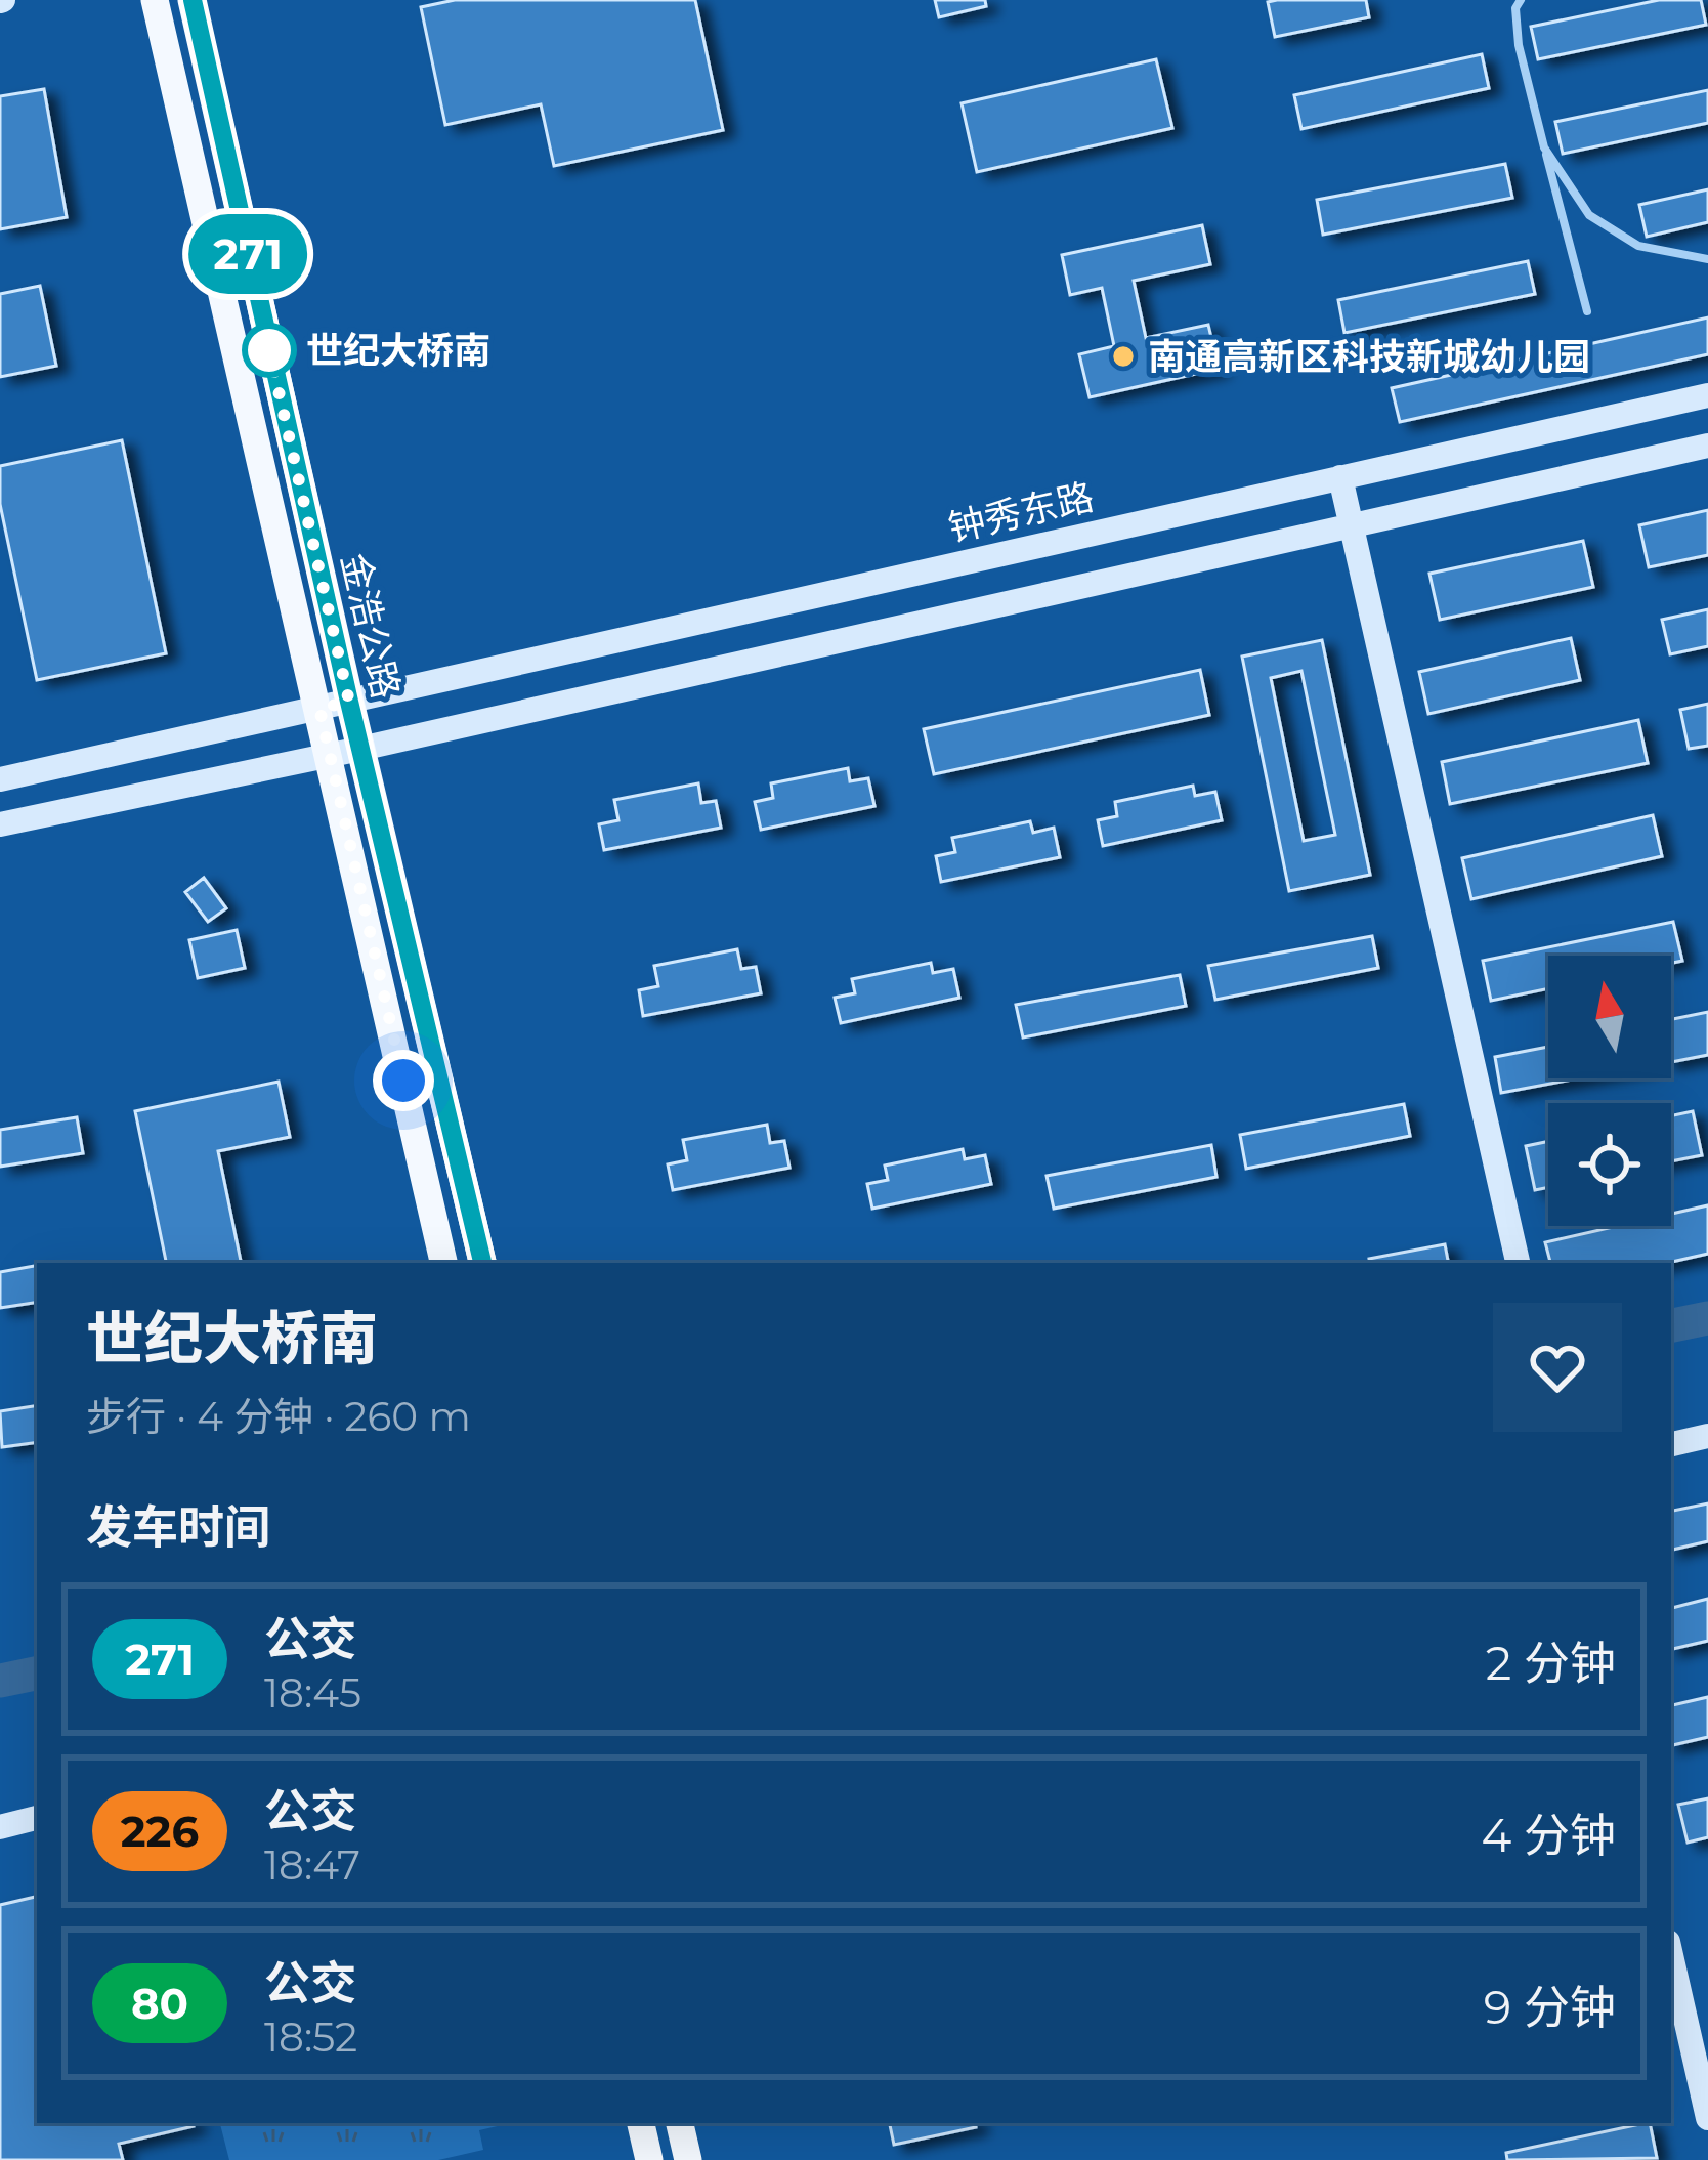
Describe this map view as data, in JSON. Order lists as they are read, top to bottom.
{
  "streets": {
    "main road": ["钟秀东路", "金浩公路"]
  },
  "crossings": [
    ["钟秀东路", "金浩公路"]
  ],
  "places": ["世纪大桥南", "南通高新区科技新城幼儿园"],
  "lines": ["bus line 271"],
  "north": "top",
  "page": {
    "on_map": "271",
    "heading": [
      ["世纪大桥南", "步行 · 4 分钟 · 260 m"],
      "发车时间"
    ],
    "list": [
      {
        "mark": "271",
        "name": "公交",
        "note": "18:45",
        "value": "2 分钟"
      },
      {
        "mark": "226",
        "name": "公交",
        "note": "18:47",
        "value": "4 分钟"
      },
      {
        "mark": "80",
        "name": "公交",
        "note": "18:52",
        "value": "9 分钟"
      }
    ]
  }
}
